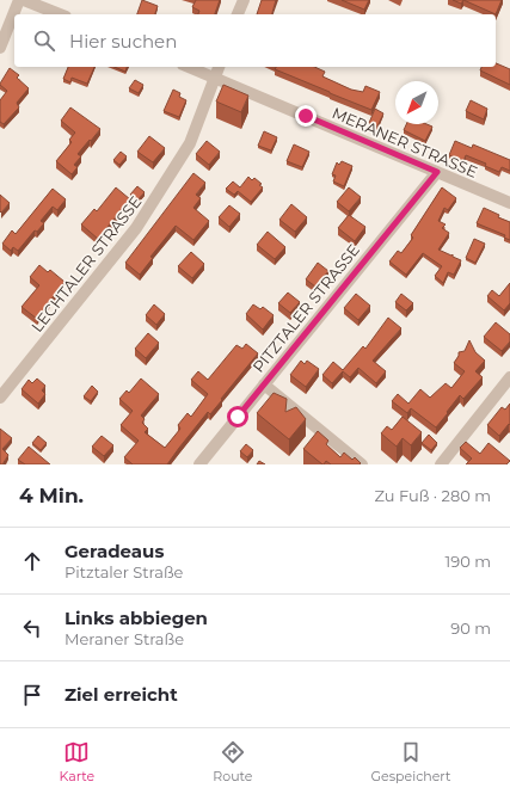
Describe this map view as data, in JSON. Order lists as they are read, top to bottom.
{
  "streets": {
    "street": ["MERANER STRASSE", "LECHTALER STRASSE", "PITZTALER STRASSE"]
  },
  "crossings": [
    ["MERANER STRASSE", "LECHTALER STRASSE"],
    ["MERANER STRASSE", "PITZTALER STRASSE"]
  ],
  "north": "bottom left",
  "page": {
    "search": "Hier suchen",
    "heading": ["4 Min.", "Zu Fuß · 280 m"],
    "list": [
      ["Geradeaus", "Pitztaler Straße", "190 m"],
      ["Links abbiegen", "Meraner Straße", "90 m"],
      "Ziel erreicht"
    ],
    "nav": ["Karte", "Route", "Gespeichert"]
  }
}
